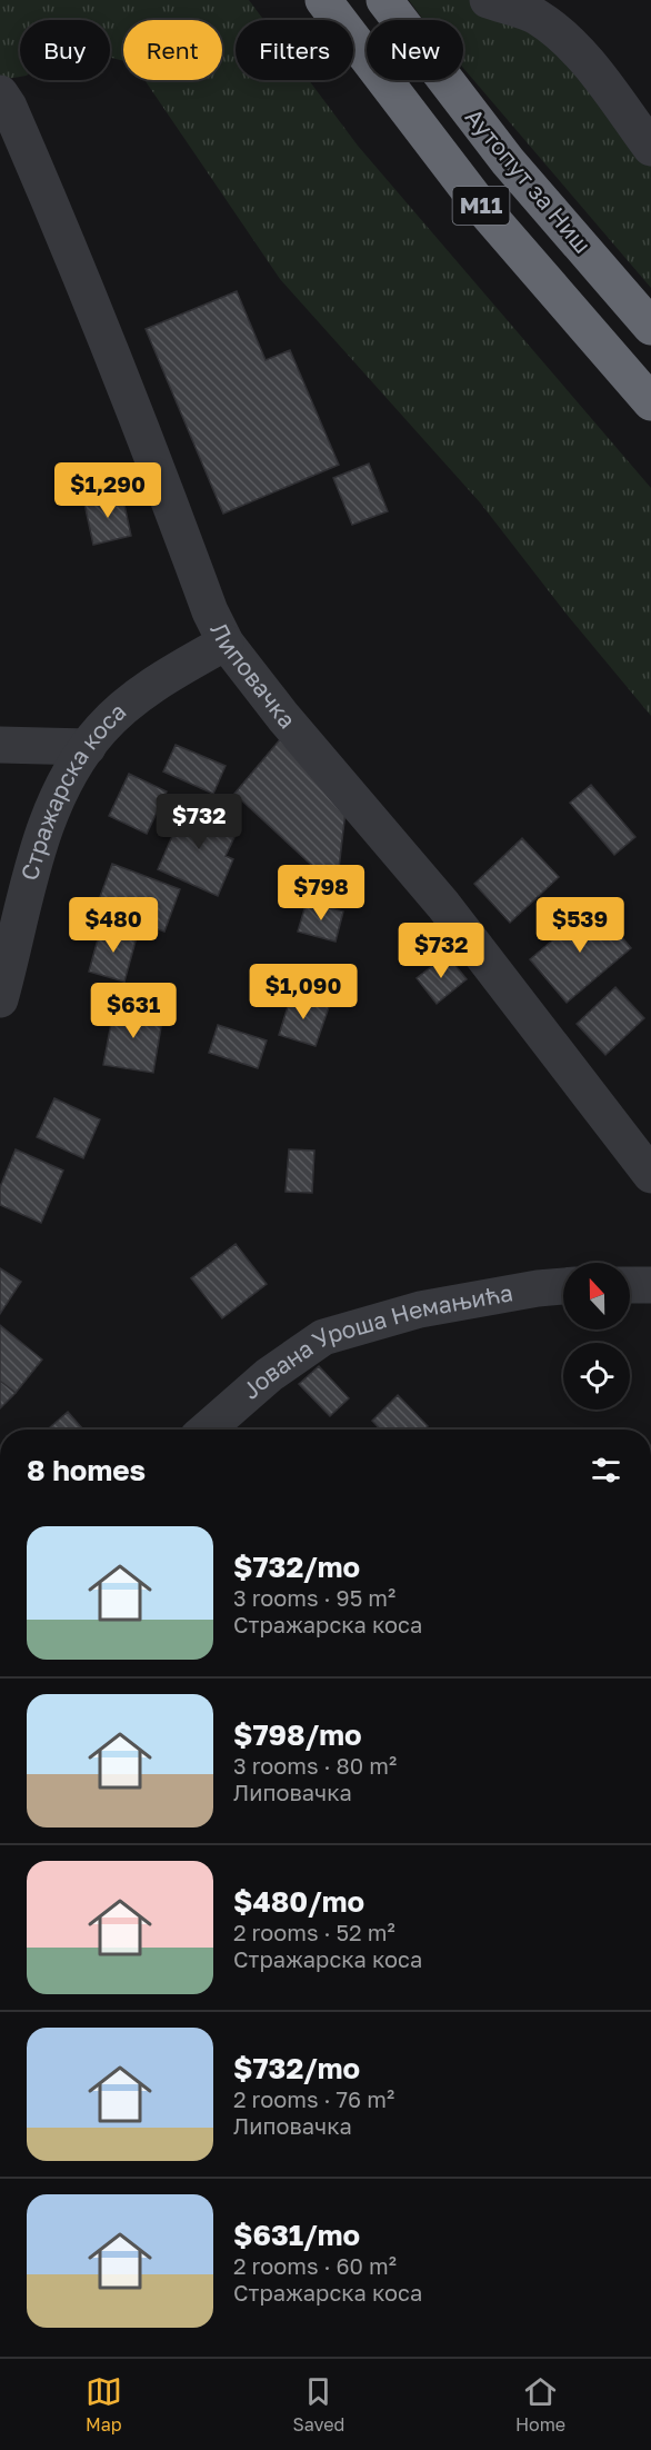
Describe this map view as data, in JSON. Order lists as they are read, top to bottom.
{
  "streets": {
    "highway": ["Аутопут за Ниш", "M11"],
    "street": ["Липовачка", "Стражарска коса", "Јована Уроша Немањића"]
  },
  "crossings": [
    ["Липовачка", "Стражарска коса"]
  ],
  "north": "top",
  "page": {
    "chip": [
      "Buy",
      "Rent",
      "Filters",
      "New"
    ],
    "price": [
      "$1,290",
      "$732",
      "$798",
      "$480",
      "$539",
      "$732",
      "$1,090",
      "$631"
    ],
    "heading": "8 homes",
    "list": [
      {
        "name": "$732/mo",
        "note": "3 rooms · 95 m² · Стражарска коса"
      },
      {
        "name": "$798/mo",
        "note": "3 rooms · 80 m² · Липовачка"
      },
      {
        "name": "$480/mo",
        "note": "2 rooms · 52 m² · Стражарска коса"
      },
      {
        "name": "$732/mo",
        "note": "2 rooms · 76 m² · Липовачка"
      },
      {
        "name": "$631/mo",
        "note": "2 rooms · 60 m² · Стражарска коса"
      }
    ],
    "tabs": ["Map", "Saved", "Home"]
  }
}
